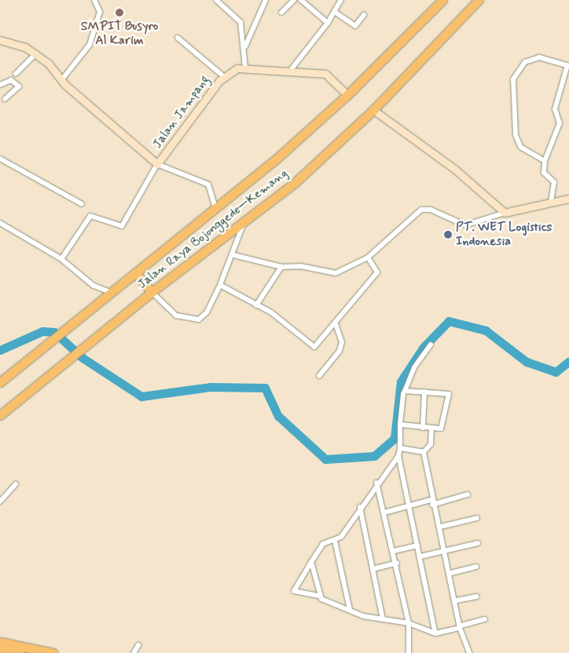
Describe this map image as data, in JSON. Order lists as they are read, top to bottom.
{
  "streets": {
    "highway": ["Jalan Raya Bojonggede—Kemang"],
    "street": ["Jalan Jampang"]
  },
  "crossings": [
    ["Jalan Jampang", "Jalan Raya Bojonggede—Kemang"]
  ],
  "places": ["SMPIT Busyro Al Karim", "PT. WET Logistics Indonesia"]
}
